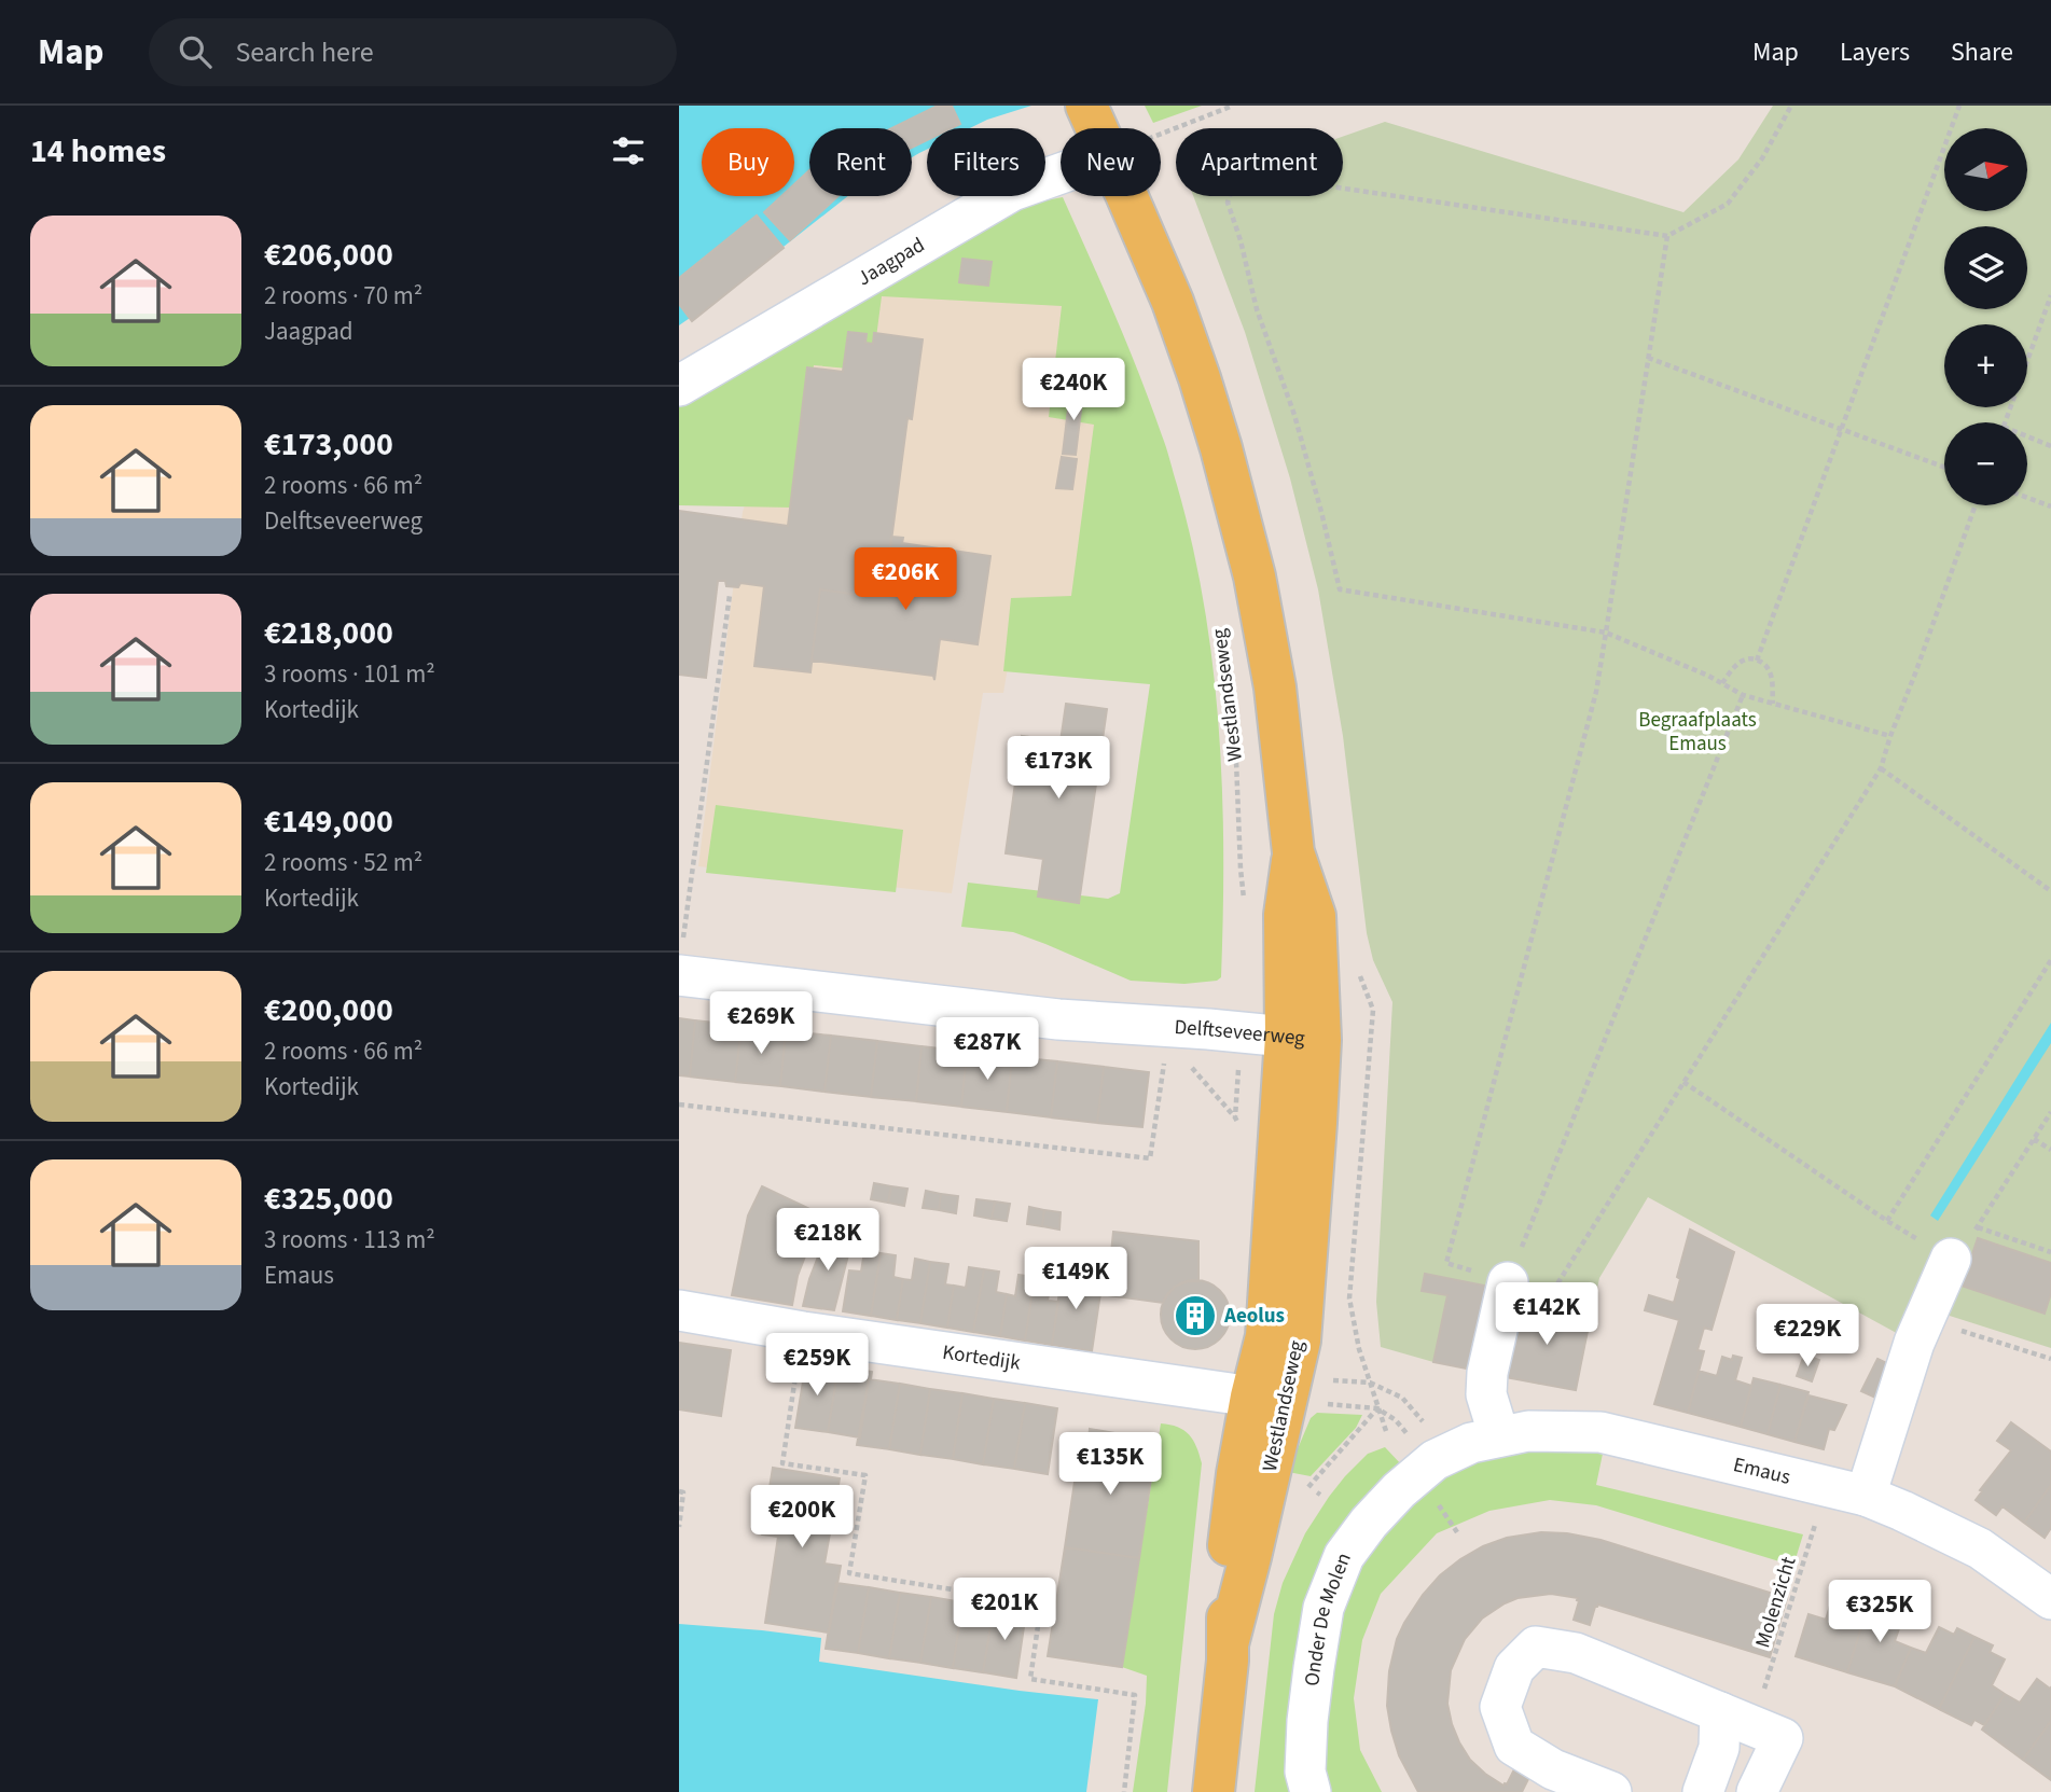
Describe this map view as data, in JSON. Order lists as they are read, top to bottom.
{
  "streets": {
    "main road": ["Westlandseweg"],
    "street": [
      "Jaagpad",
      "Delftseveerweg",
      "Kortedijk",
      "Emaus",
      "Onder De Molen"
    ],
    "path": ["Molenzicht"]
  },
  "crossings": [
    ["Jaagpad", "Westlandseweg"],
    ["Westlandseweg", "Delftseveerweg"],
    ["Westlandseweg", "Kortedijk"],
    ["Emaus", "Molenzicht"],
    ["Emaus", "Onder De Molen"]
  ],
  "parks": ["Begraafplaats Emaus"],
  "places": {
    "building": ["Aeolus"]
  },
  "north": "right",
  "page": {
    "header": "Map",
    "search": "Search here",
    "nav": ["Map", "Layers", "Share"],
    "heading": "14 homes",
    "map_buttons": ["+", "−"],
    "chip": [
      "Buy",
      "Rent",
      "Filters",
      "New",
      "Apartment"
    ],
    "list": [
      {
        "name": "€206,000",
        "note": "2 rooms · 70 m² · Jaagpad"
      },
      {
        "name": "€173,000",
        "note": "2 rooms · 66 m² · Delftseveerweg"
      },
      {
        "name": "€218,000",
        "note": "3 rooms · 101 m² · Kortedijk"
      },
      {
        "name": "€149,000",
        "note": "2 rooms · 52 m² · Kortedijk"
      },
      {
        "name": "€200,000",
        "note": "2 rooms · 66 m² · Kortedijk"
      },
      {
        "name": "€325,000",
        "note": "3 rooms · 113 m² · Emaus"
      }
    ],
    "price": [
      "€240K",
      "€206K",
      "€173K",
      "€269K",
      "€287K",
      "€218K",
      "€149K",
      "€142K",
      "€229K",
      "€259K",
      "€135K",
      "€200K",
      "€201K",
      "€325K"
    ]
  }
}
